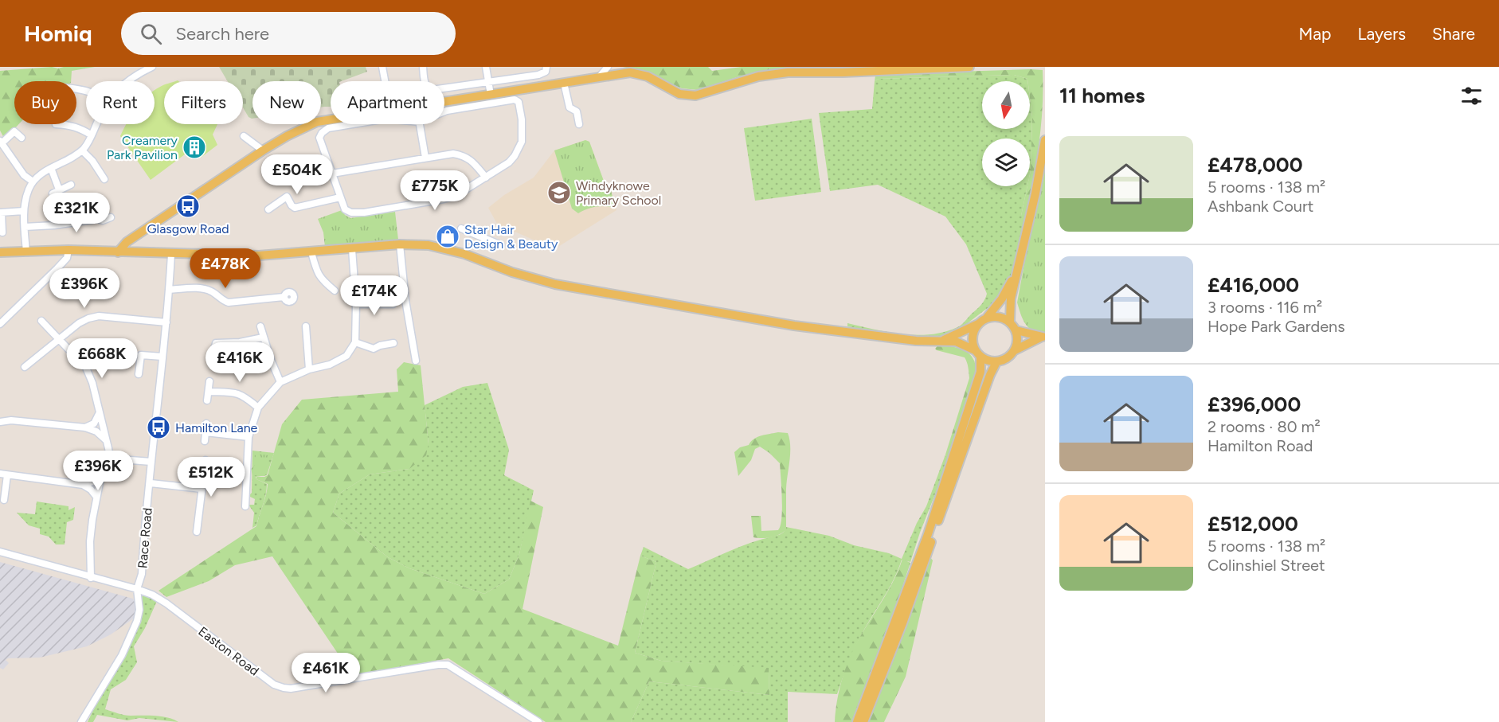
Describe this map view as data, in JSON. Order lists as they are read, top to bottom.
{
  "streets": {
    "street": ["Race Road", "Easton Road"]
  },
  "crossings": [
    ["Race Road", "Easton Road"]
  ],
  "places": {
    "building": ["Creamery Park Pavilion"],
    "school or university": ["Windyknowe Primary School"],
    "bus stop": ["Glasgow Road", "Hamilton Lane"],
    "shop": ["Star Hair Design & Beauty"]
  },
  "north": "bottom",
  "page": {
    "header": "Homiq",
    "search": "Search here",
    "nav": ["Map", "Layers", "Share"],
    "heading": "11 homes",
    "chip": [
      "Buy",
      "Rent",
      "Filters",
      "New",
      "Apartment"
    ],
    "list": [
      {
        "name": "£478,000",
        "note": "5 rooms · 138 m² · Ashbank Court"
      },
      {
        "name": "£416,000",
        "note": "3 rooms · 116 m² · Hope Park Gardens"
      },
      {
        "name": "£396,000",
        "note": "2 rooms · 80 m² · Hamilton Road"
      },
      {
        "name": "£512,000",
        "note": "5 rooms · 138 m² · Colinshiel Street"
      }
    ],
    "price": [
      "£504K",
      "£775K",
      "£321K",
      "£478K",
      "£396K",
      "£174K",
      "£668K",
      "£416K",
      "£396K",
      "£512K",
      "£461K"
    ]
  }
}
